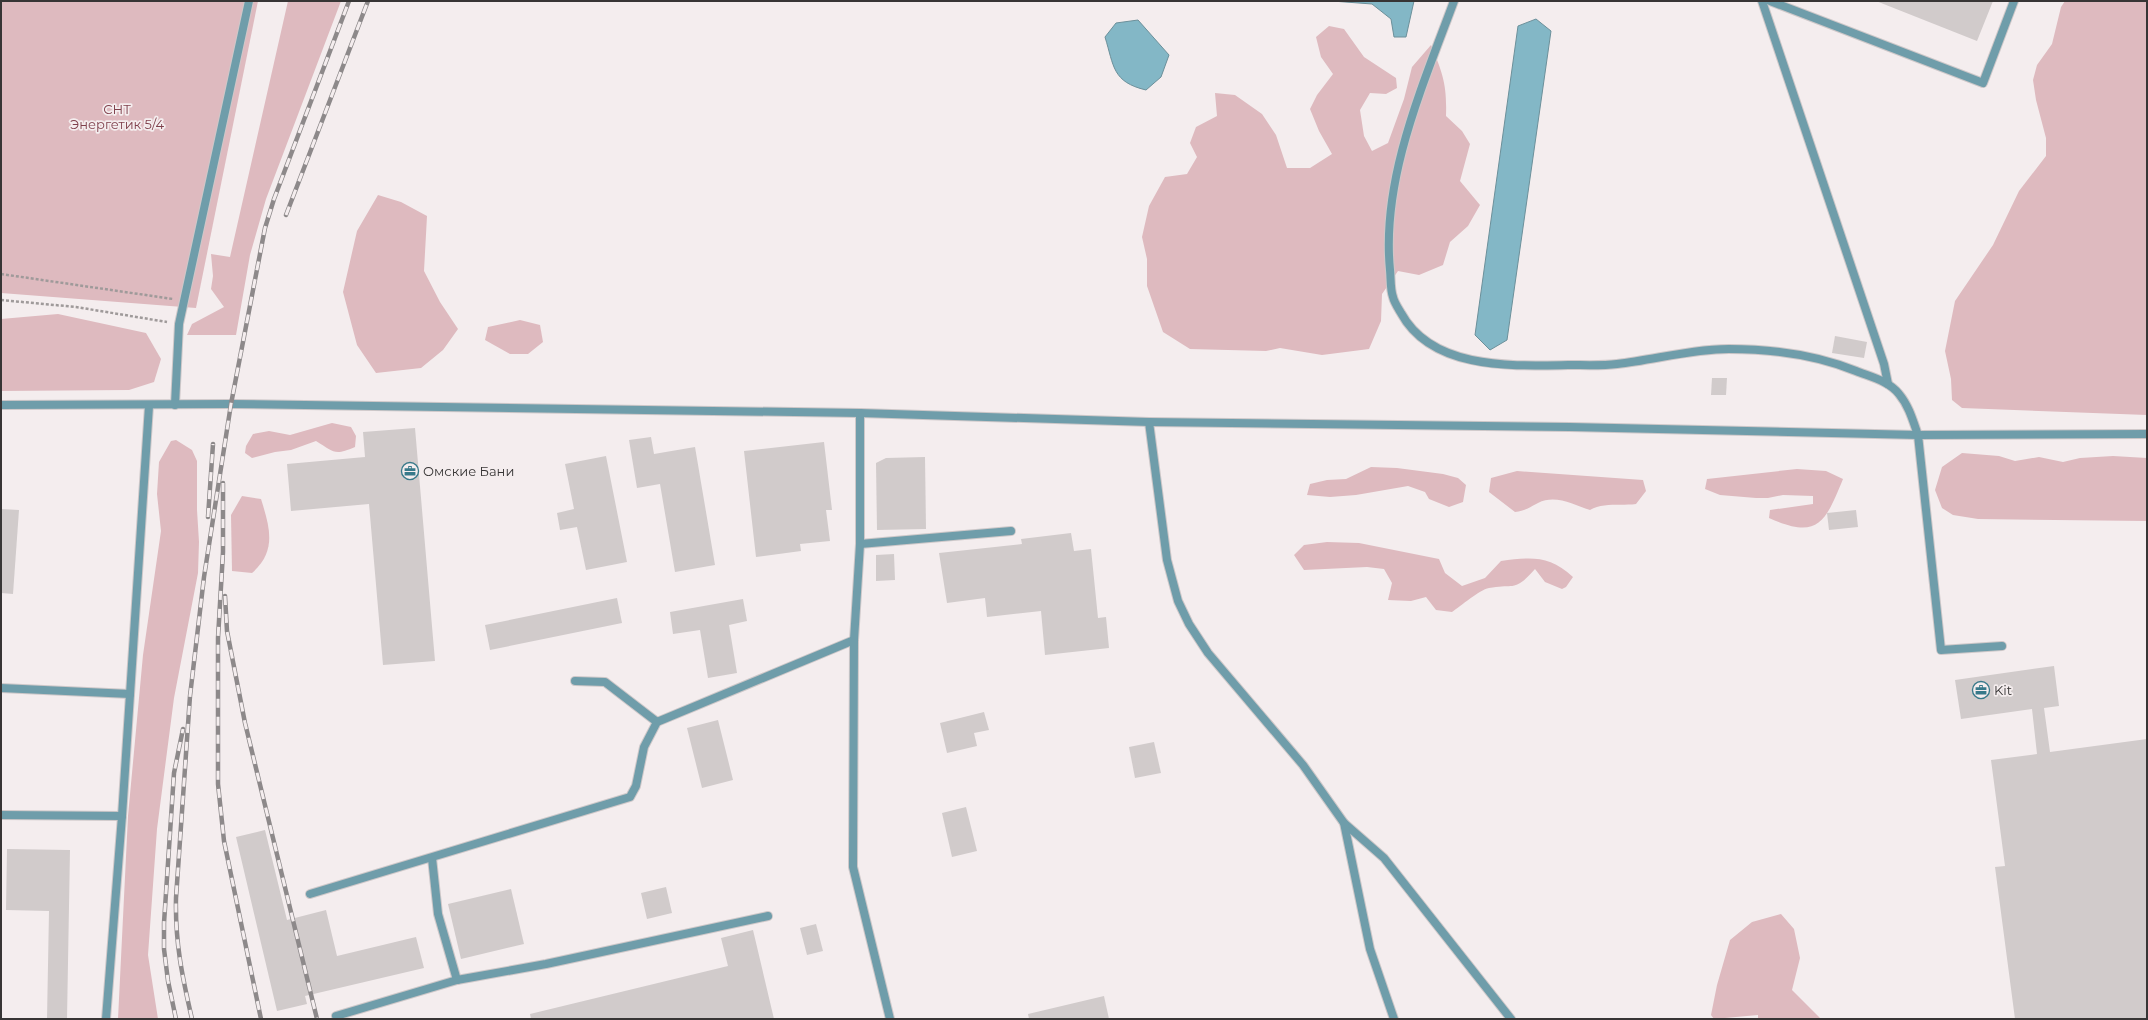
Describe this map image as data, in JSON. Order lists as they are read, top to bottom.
{
  "parks": ["СНТ Энергетик 5/4"],
  "places": {
    "office": ["Омские Бани", "Kit"]
  }
}
